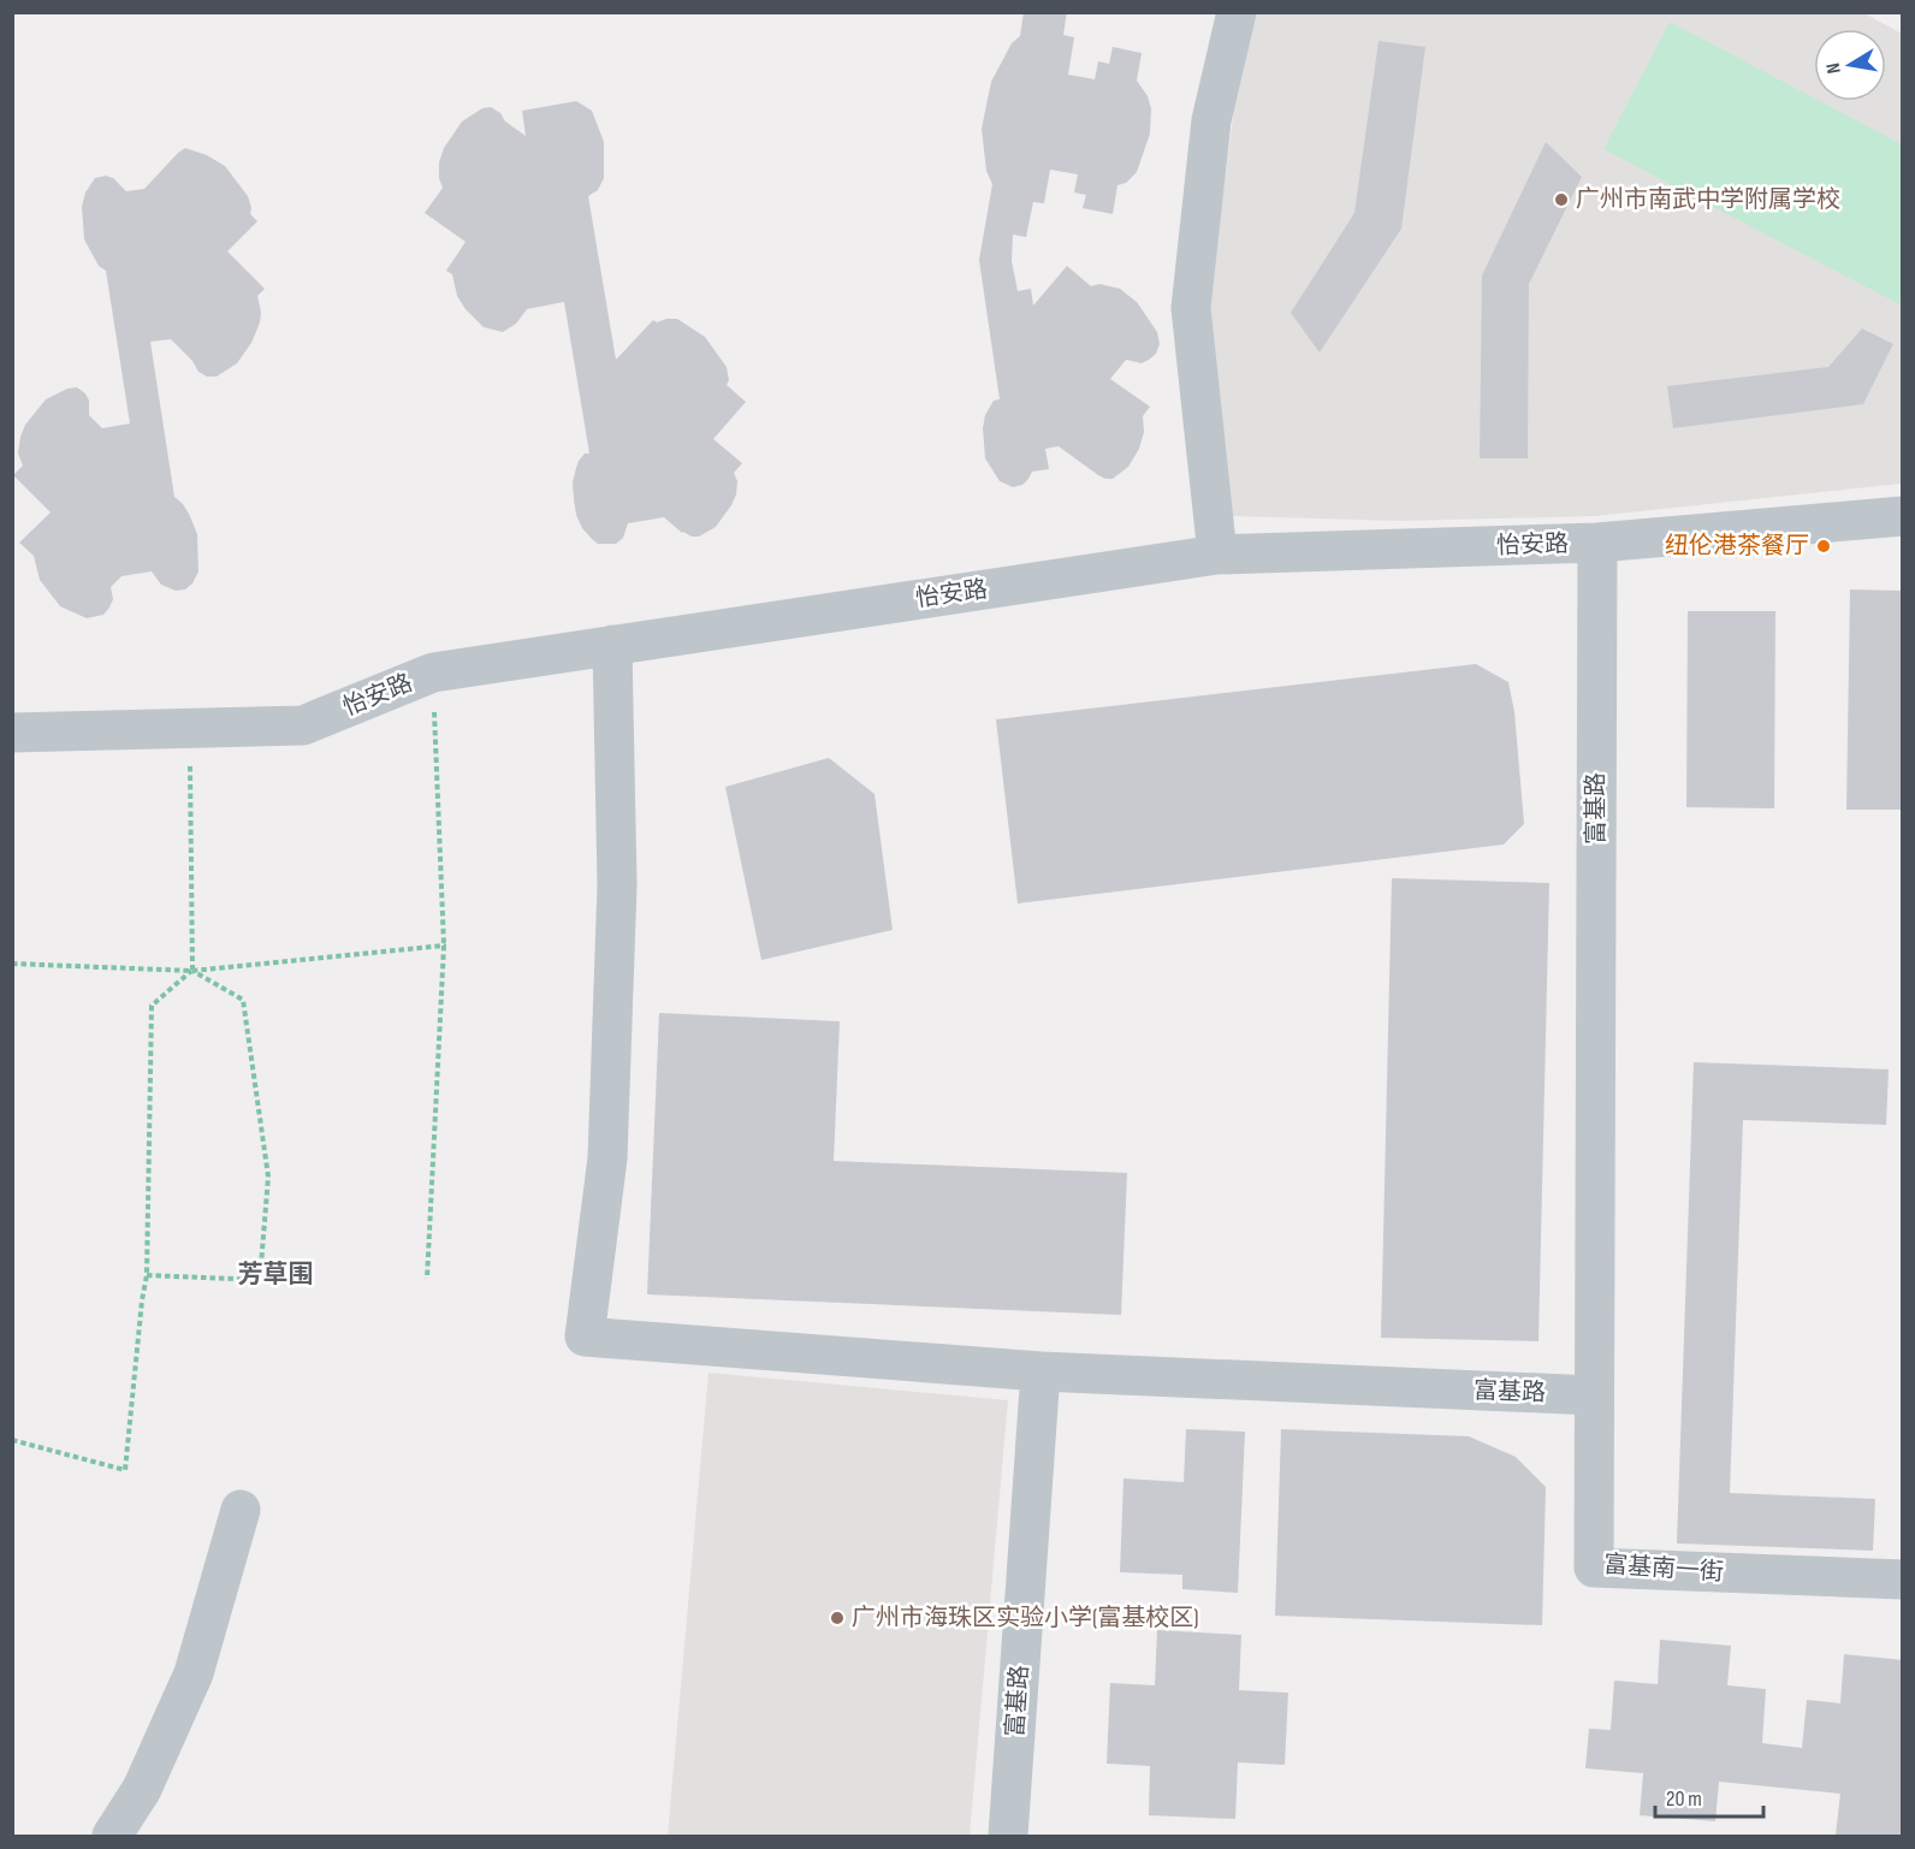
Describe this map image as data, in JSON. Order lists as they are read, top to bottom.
{
  "streets": {
    "street": ["怡安路", "富基路", "富基南一街"]
  },
  "crossings": [
    ["怡安路", "富基路"],
    ["富基路", "富基南一街"]
  ],
  "districts": ["芳草围"],
  "places": ["广州市南武中学附属学校", "纽伦港茶餐厅", "广州市海珠区实验小学(富基校区)"],
  "scale_bar": "20 m",
  "north": "left"
}
